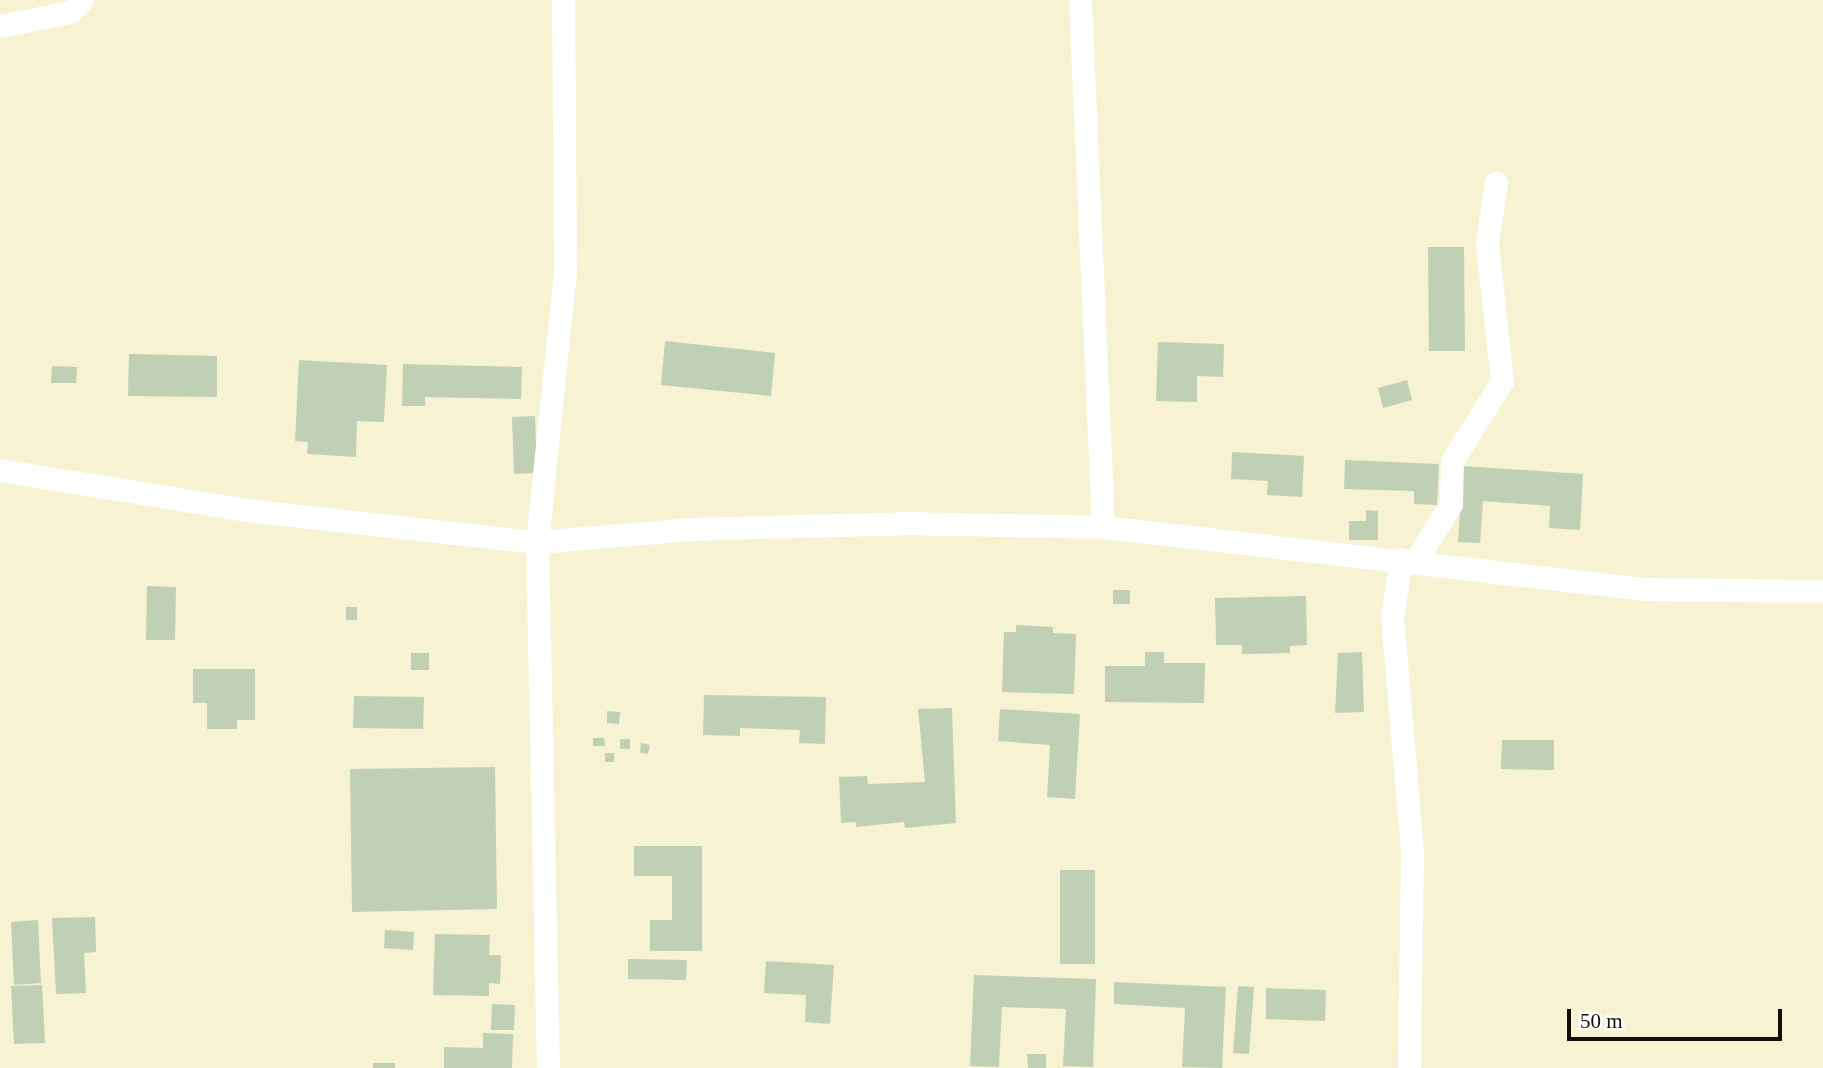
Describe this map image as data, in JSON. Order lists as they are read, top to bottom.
{
  "scale_bar": "50 m"
}
